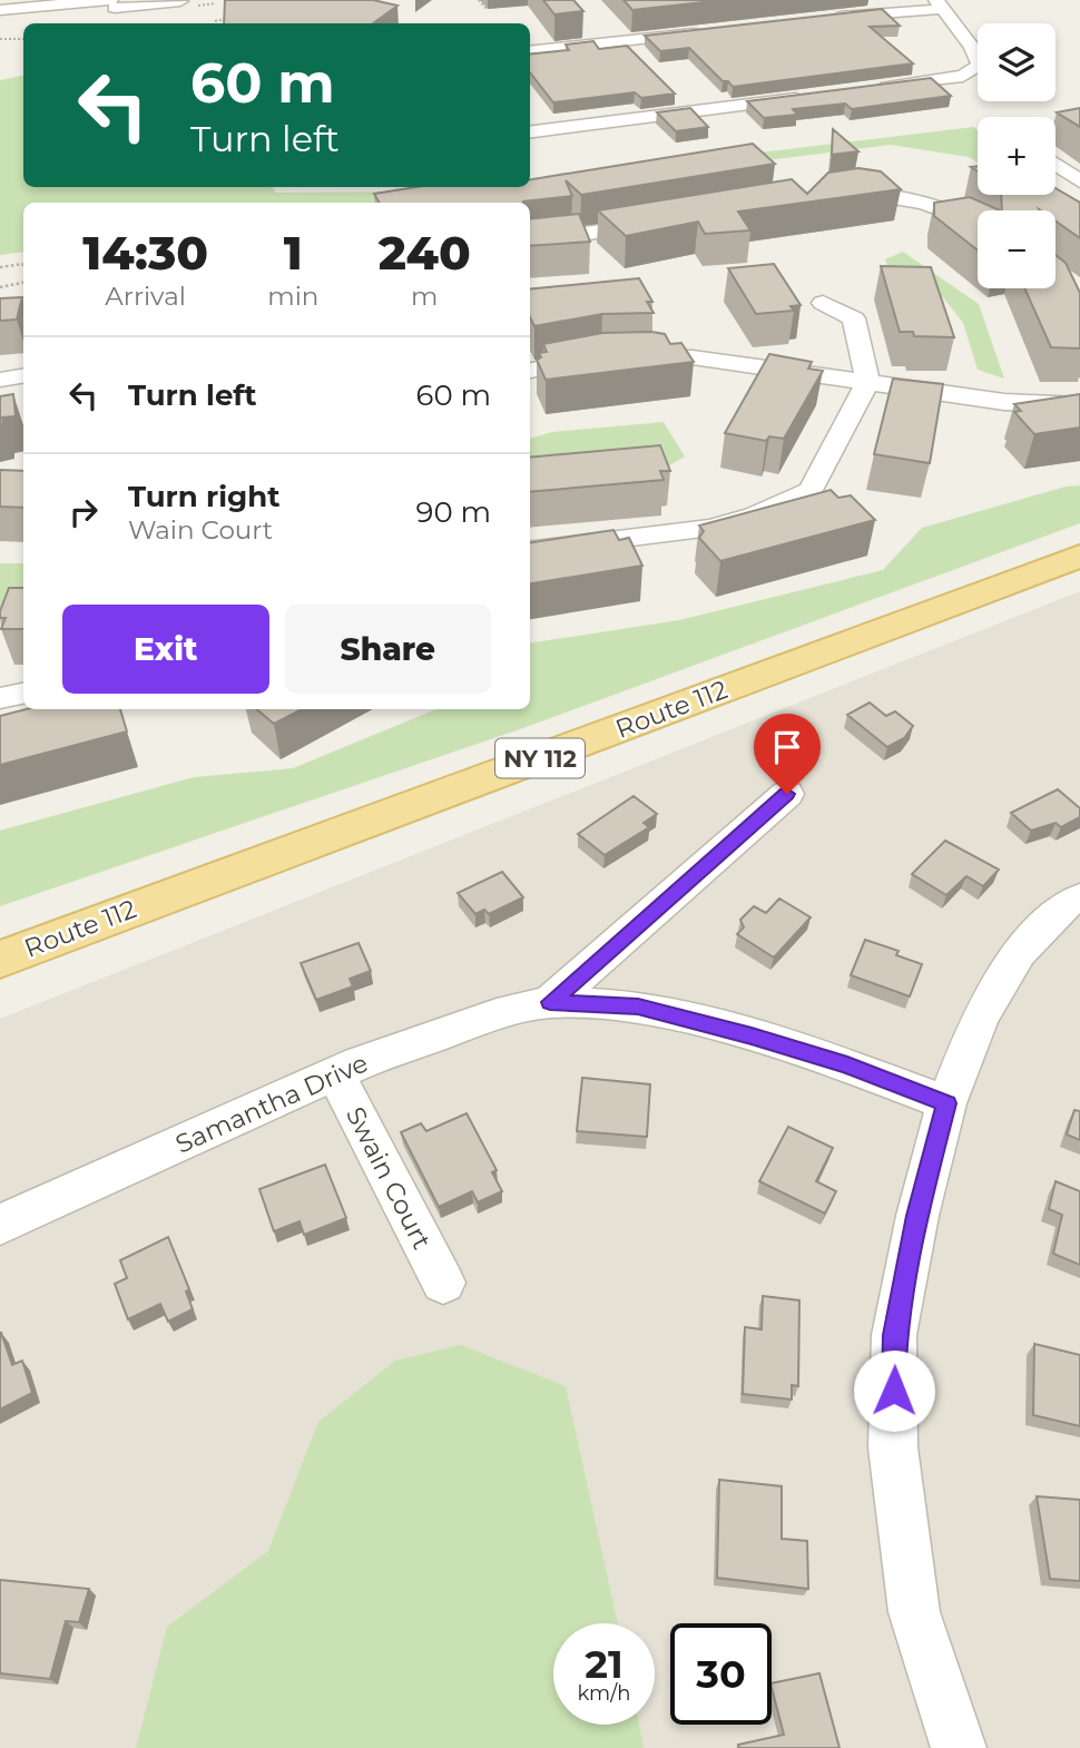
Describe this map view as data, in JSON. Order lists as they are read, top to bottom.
{
  "streets": {
    "main road": ["Route 112", "NY 112"],
    "street": ["Samantha Drive", "Swain Court"]
  },
  "crossings": [
    ["Samantha Drive", "Swain Court"]
  ],
  "page": {
    "map_buttons": ["+", "−"],
    "turn": ["60 m", "Turn left"],
    "eta": [
      "14:30",
      "Arrival",
      "1",
      "min",
      "240",
      "m"
    ],
    "list": [
      {
        "name": "Turn left",
        "value": "60 m"
      },
      {
        "name": "Turn right",
        "note": "Wain Court",
        "value": "90 m"
      }
    ],
    "buttons": ["Exit", "Share"],
    "speed": "21 km/h",
    "limit": "30"
  }
}
